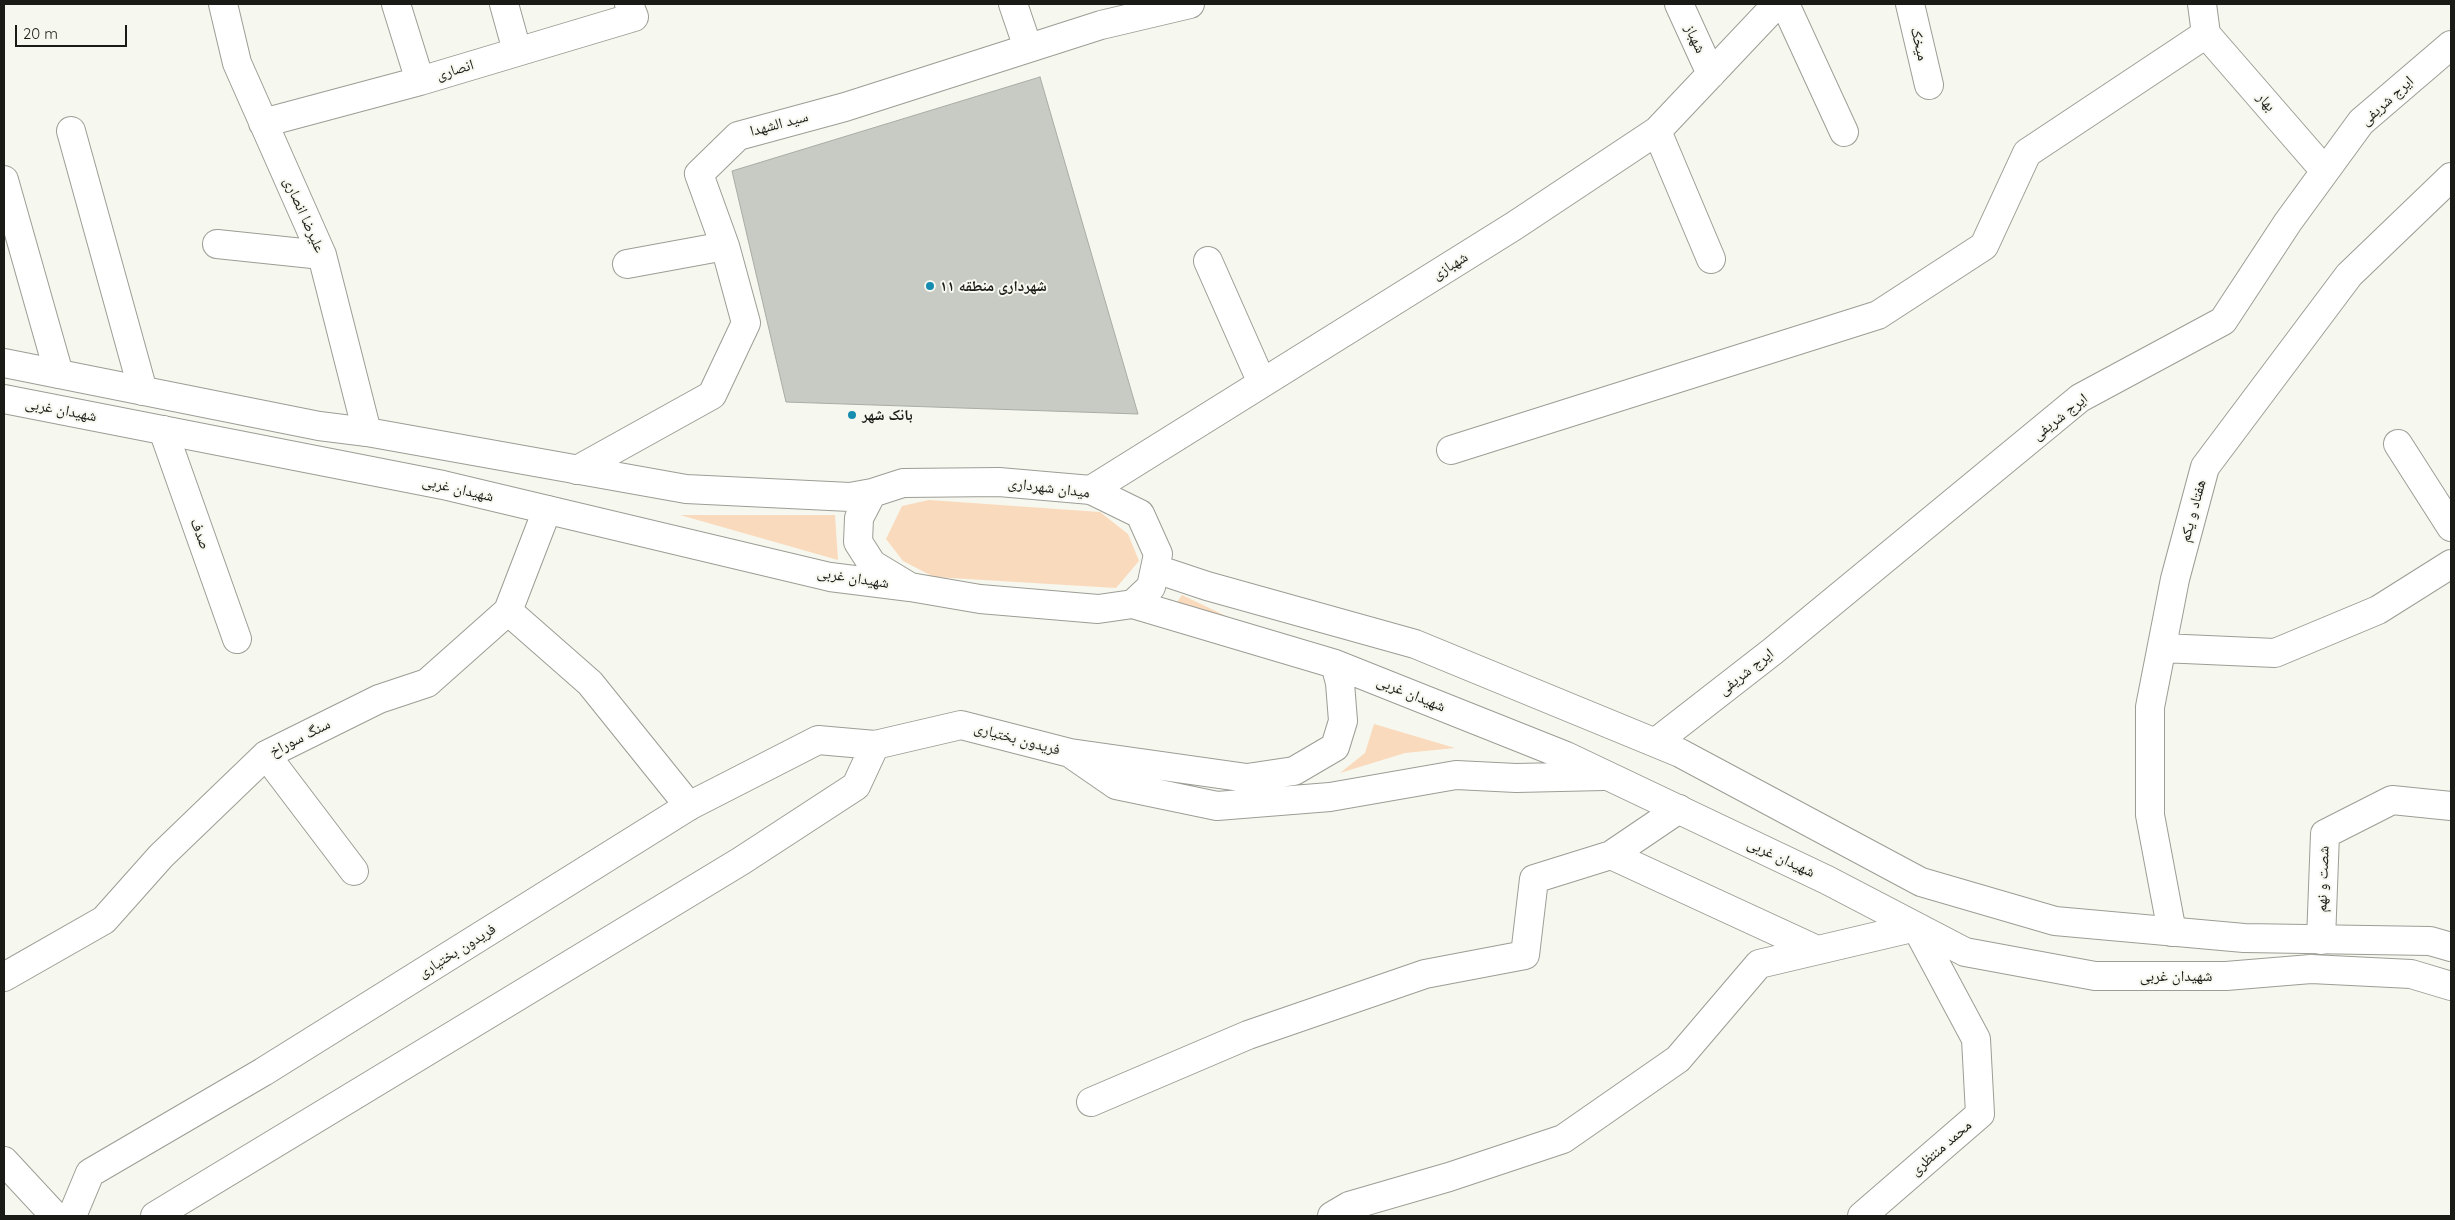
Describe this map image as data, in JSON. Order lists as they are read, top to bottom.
{
  "streets": {
    "street": [
      "شهباز",
      "میخک",
      "انصاری",
      "ایرج شریفی",
      "بهار",
      "سید الشهدا",
      "علیرضا انصاری",
      "شهبازی",
      "شهیدان غربی",
      "میدان شهرداری",
      "هفتاد و یکم",
      "صدف",
      "سنگ سوراخ",
      "فریدون بختیاری",
      "شصت و نهم",
      "محمد منتظری"
    ]
  },
  "crossings": [
    ["شهباز", "شهبازی"],
    ["انصاری", "علیرضا انصاری"],
    ["ایرج شریفی", "بهار"],
    ["شهبازی", "میدان شهرداری"],
    ["شهیدان غربی", "میدان شهرداری"],
    ["شهیدان غربی", "صدف"],
    ["شهیدان غربی", "سنگ سوراخ"],
    ["شهیدان غربی", "محمد منتظری"]
  ],
  "places": ["شهرداری منطقه ۱۱", "بانک شهر"],
  "scale_bar": "20 m"
}
